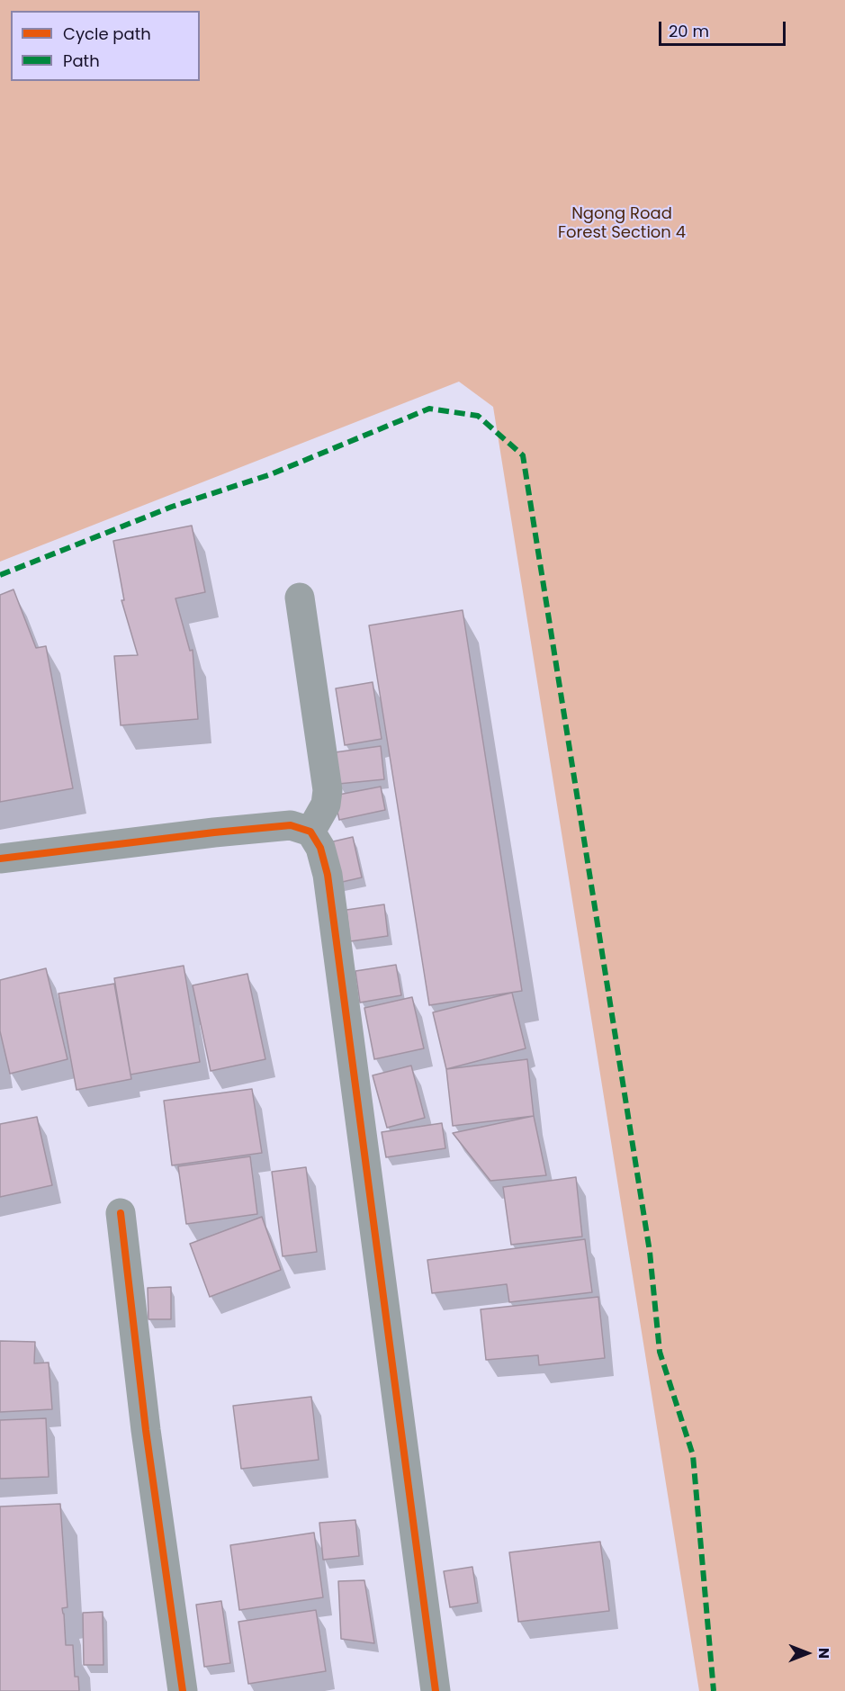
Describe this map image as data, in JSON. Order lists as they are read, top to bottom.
{
  "parks": ["Ngong Road Forest Section 4"],
  "legend": ["Cycle path", "Path"],
  "scale_bar": "20 m",
  "north": "right"
}
